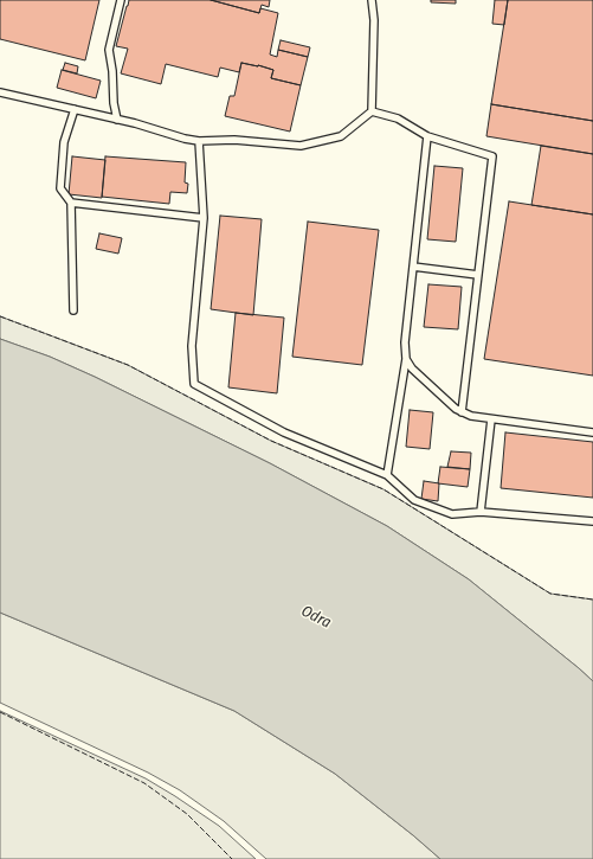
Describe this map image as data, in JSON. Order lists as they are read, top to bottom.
{
  "water": ["Odra"]
}
